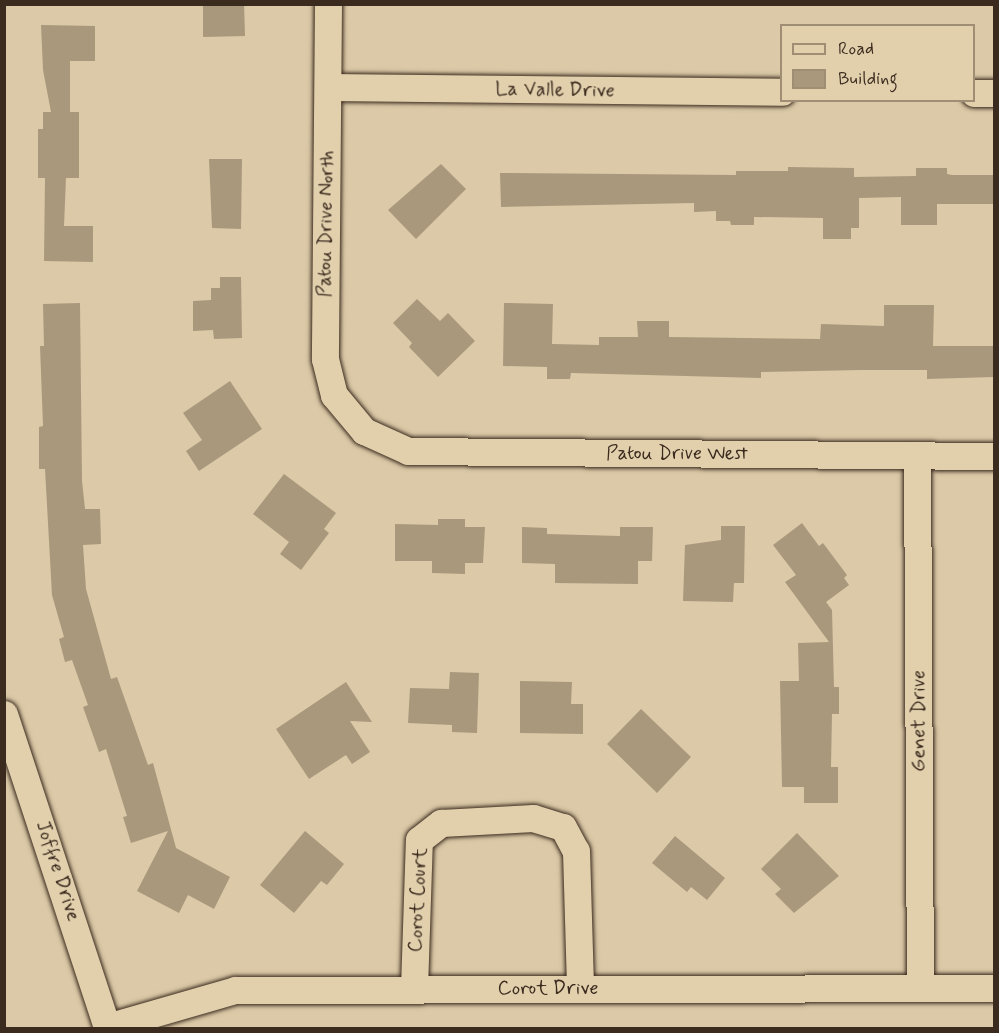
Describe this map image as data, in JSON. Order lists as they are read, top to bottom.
{
  "streets": {
    "street": [
      "La Valle Drive",
      "Patou Drive North",
      "Patou Drive West",
      "Genet Drive",
      "Joffre Drive",
      "Corot Court",
      "Corot Drive"
    ]
  },
  "crossings": [
    ["La Valle Drive", "Patou Drive North"],
    ["Patou Drive North", "Patou Drive West"],
    ["Patou Drive West", "Genet Drive"],
    ["Genet Drive", "Corot Drive"],
    ["Joffre Drive", "Corot Drive"],
    ["Corot Court", "Corot Drive"]
  ],
  "legend": ["Road", "Building"]
}
